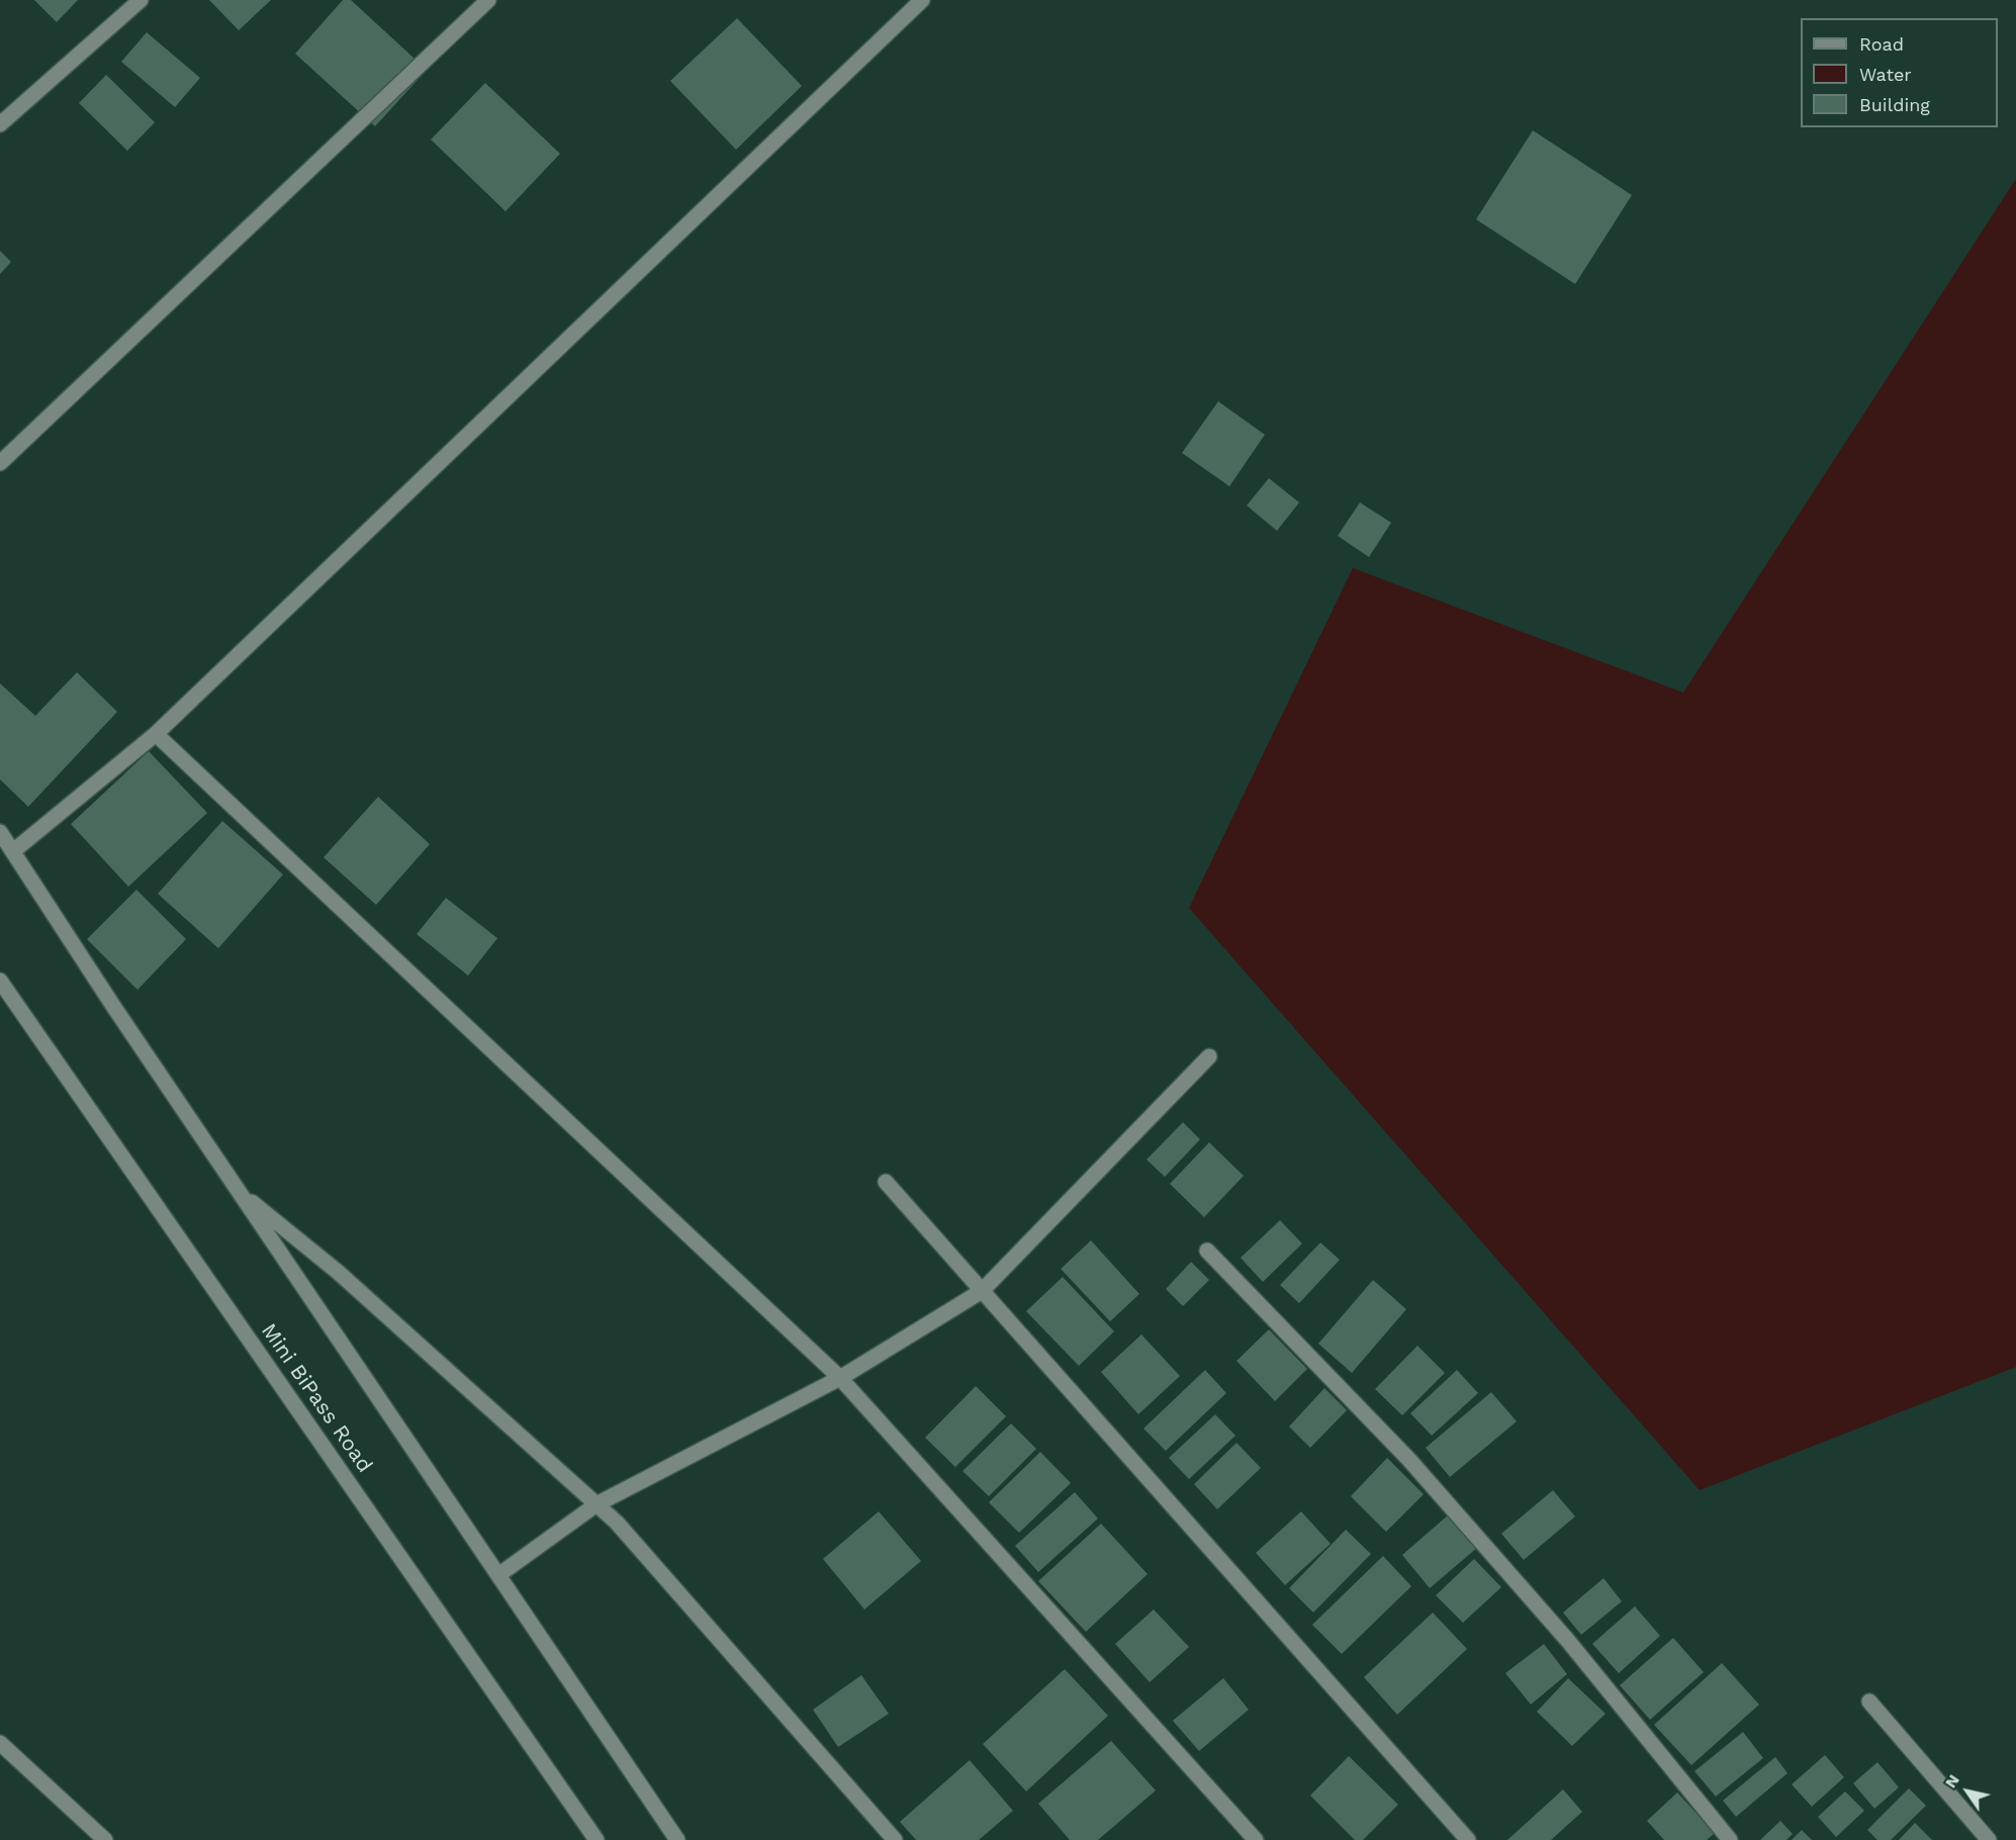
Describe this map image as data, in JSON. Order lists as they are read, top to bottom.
{
  "streets": {
    "street": ["Mini BiPass Road"]
  },
  "legend": ["Road", "Water", "Building"],
  "north": "top left"
}
